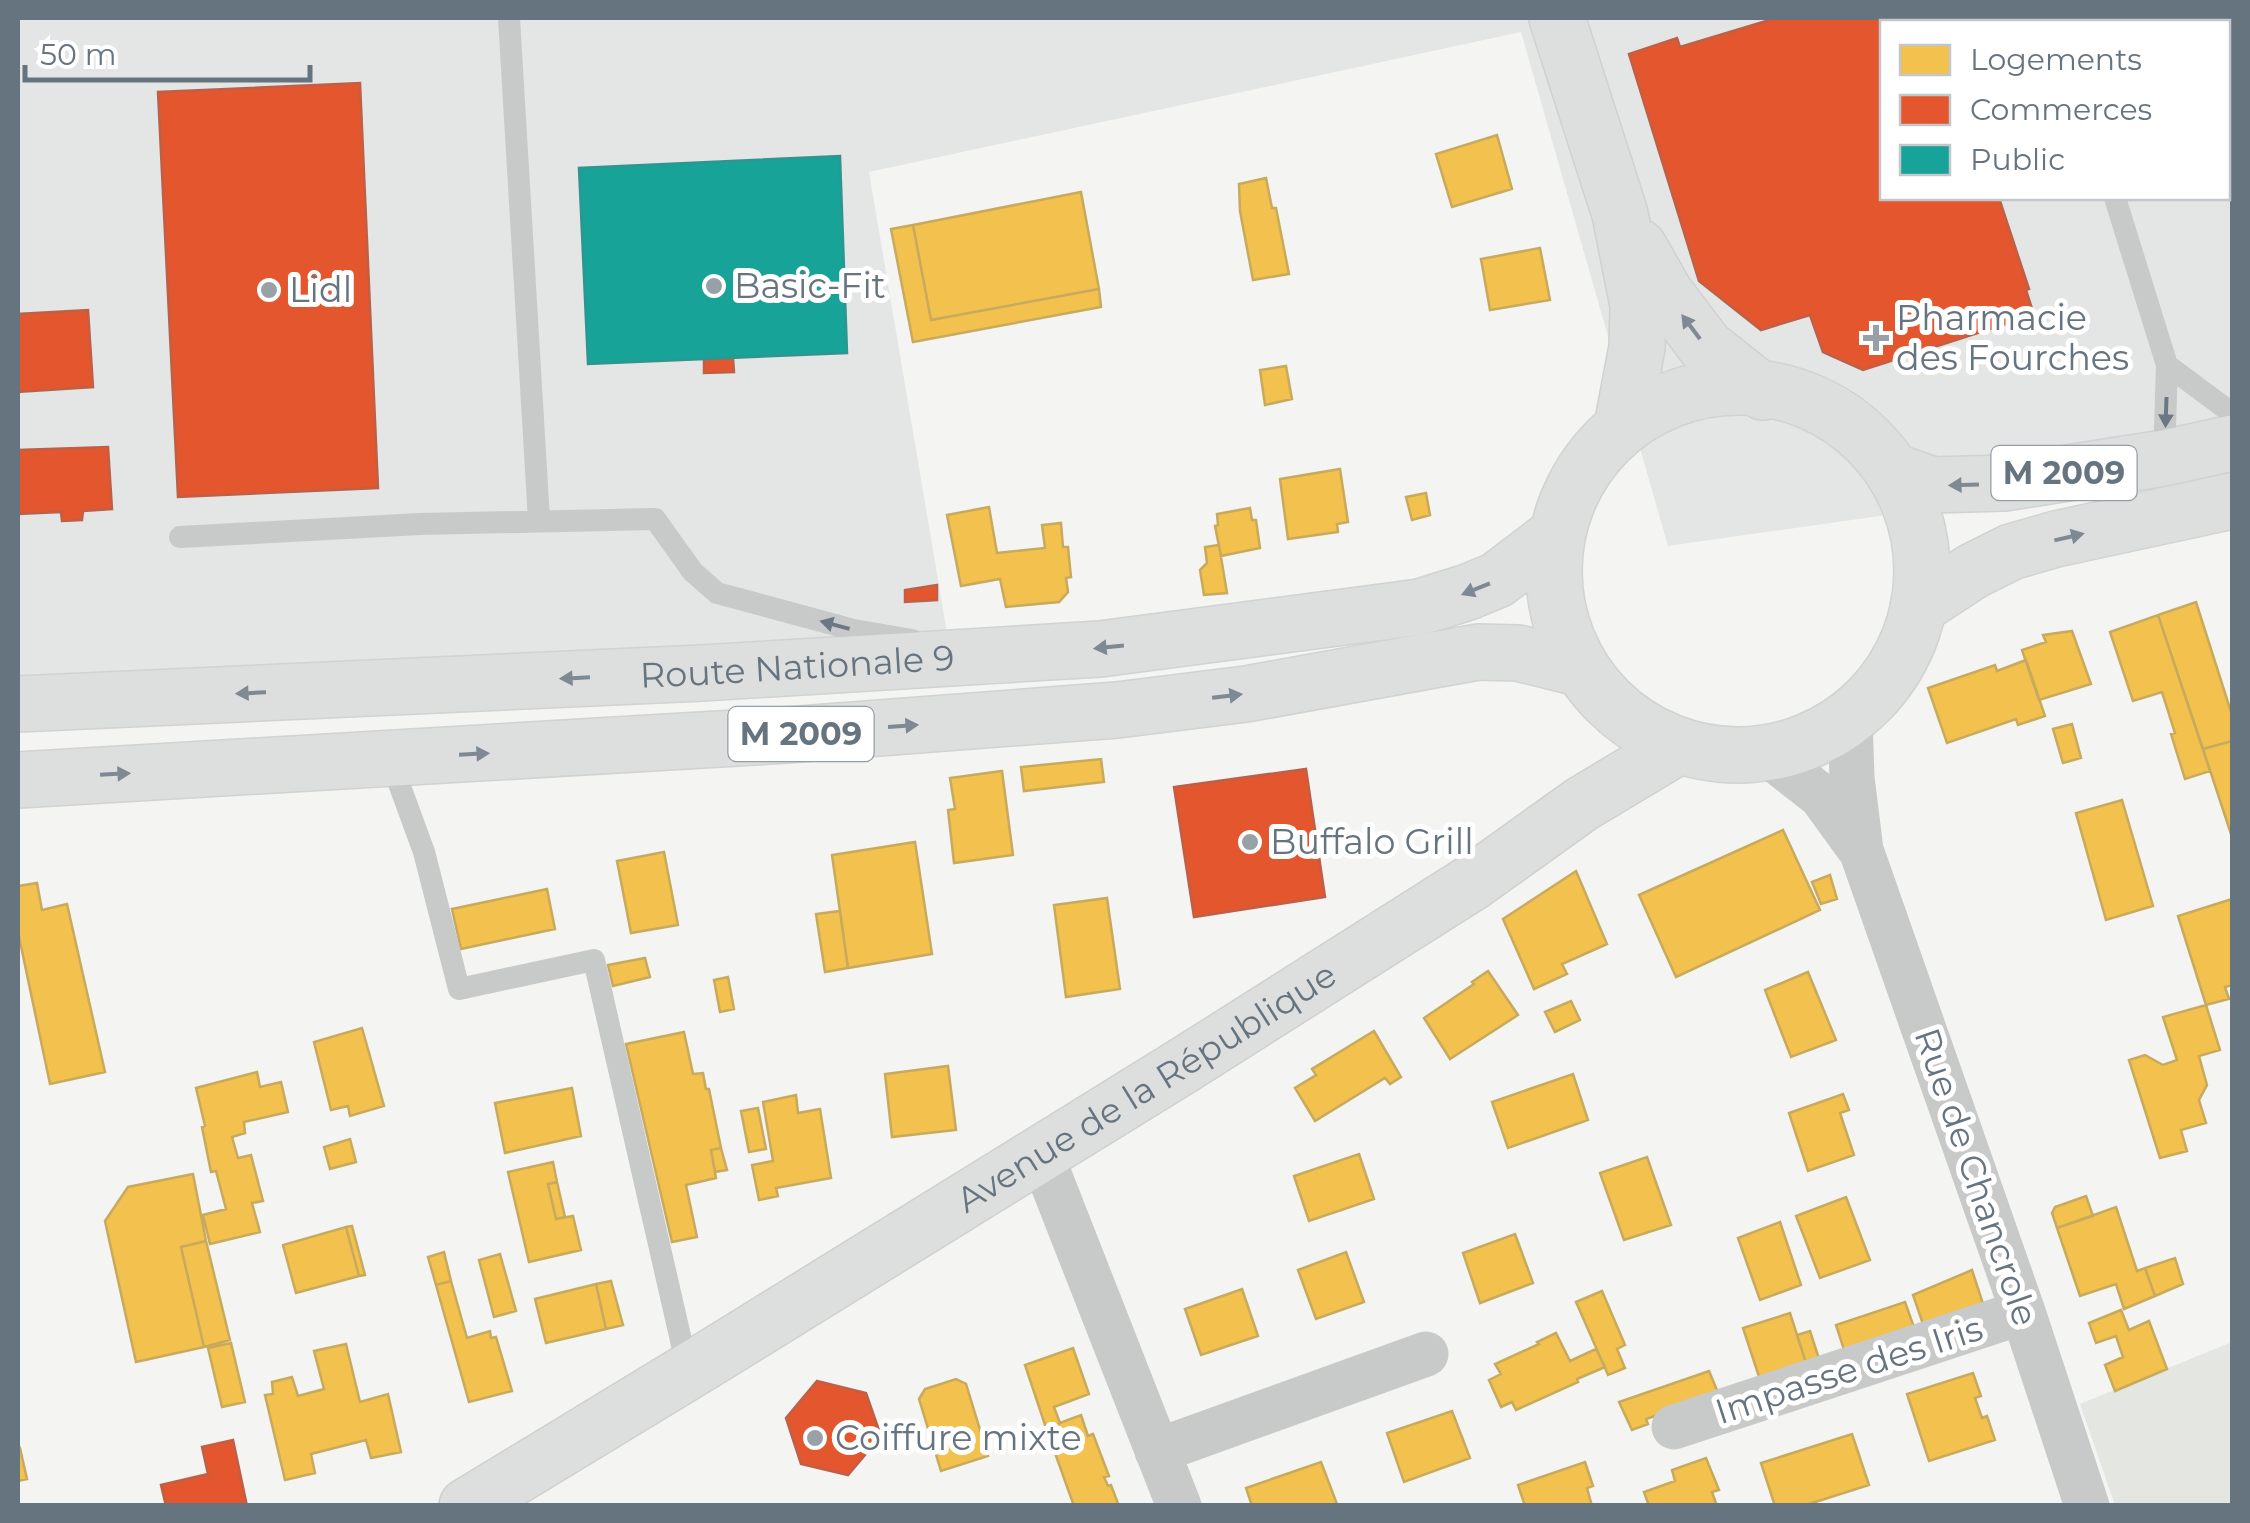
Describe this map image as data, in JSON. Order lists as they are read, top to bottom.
{
  "streets": {
    "main road": ["M 2009", "Route Nationale 9", "Avenue de la République"],
    "street": ["Rue de Chancrole", "Impasse des Iris"]
  },
  "crossings": [
    ["Rue de Chancrole", "Impasse des Iris"]
  ],
  "places": {
    "other": [
      "Basic-Fit",
      "Lidl",
      "Buffalo Grill",
      "Coiffure mixte"
    ],
    "health": ["Pharmacie des Fourches"]
  },
  "legend": ["Logements", "Commerces", "Public"],
  "scale_bar": "50 m"
}
